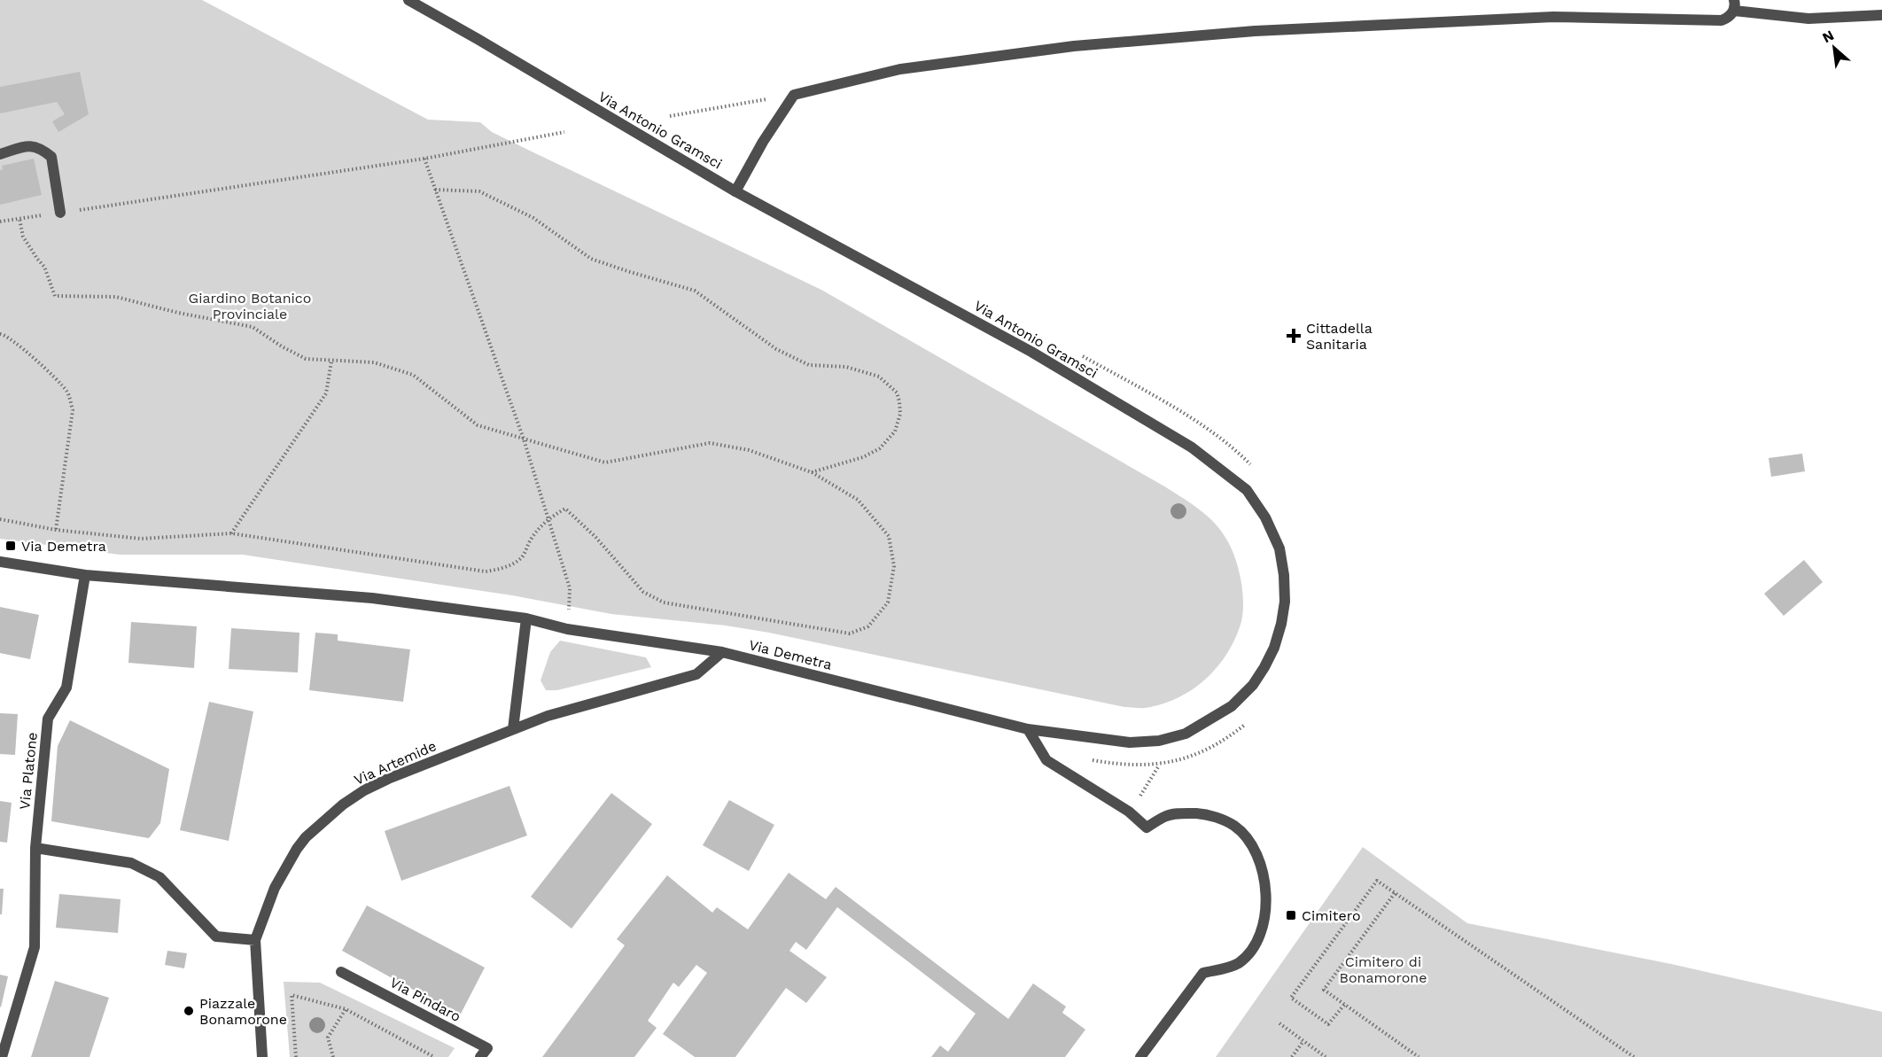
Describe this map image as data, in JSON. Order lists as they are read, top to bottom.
{
  "streets": {
    "street": [
      "Via Antonio Gramsci",
      "Via Demetra",
      "Via Artemide",
      "Via Platone",
      "Via Pindaro"
    ]
  },
  "crossings": [
    ["Via Antonio Gramsci", "Via Demetra"],
    ["Via Demetra", "Via Artemide"],
    ["Via Demetra", "Via Platone"]
  ],
  "parks": ["Giardino Botanico Provinciale", "Cimitero di Bonamorone"],
  "places": {
    "health": ["Cittadella Sanitaria"],
    "transit": ["Via Demetra", "Cimitero"],
    "other": ["Piazzale Bonamorone"]
  },
  "north": "top left"
}
